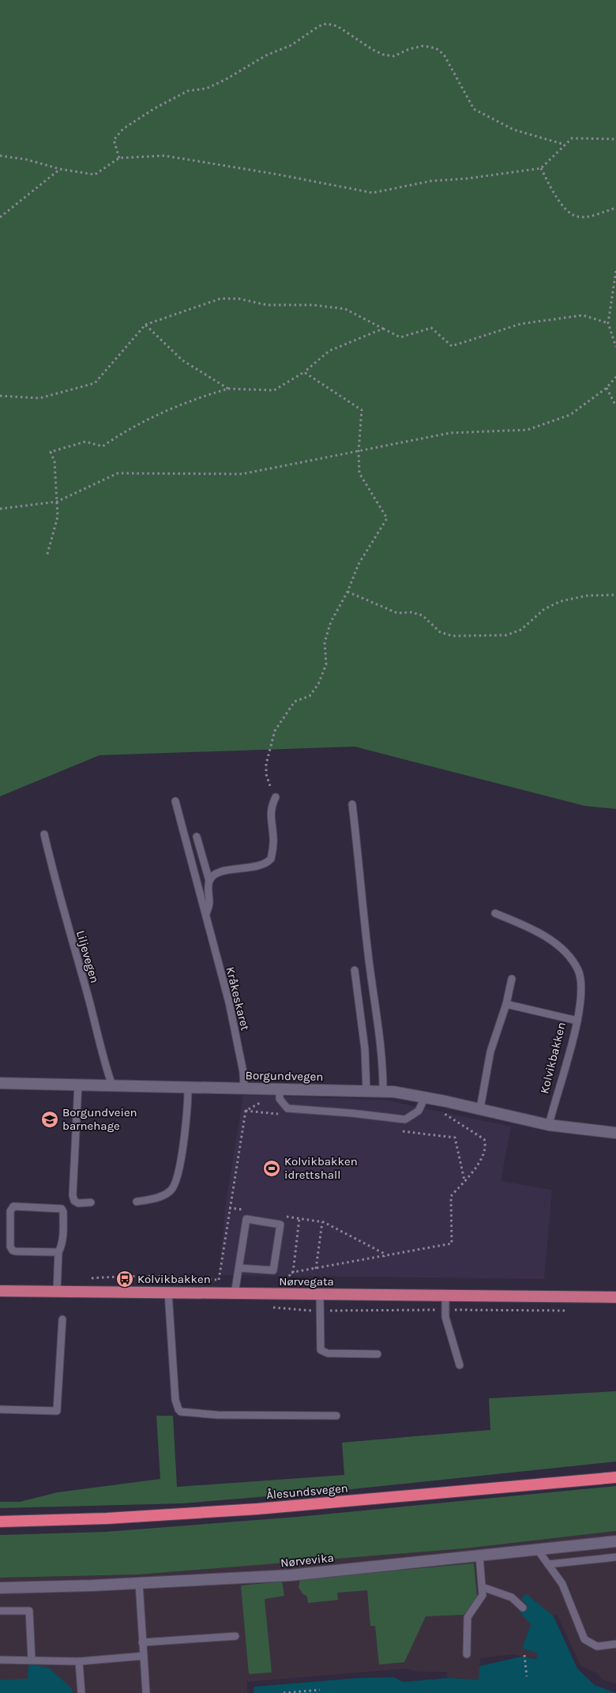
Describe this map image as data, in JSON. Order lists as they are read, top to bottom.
{
  "streets": {
    "highway": ["Ålesundsvegen"],
    "main road": ["Nørvegata"],
    "street": ["Borgundvegen", "Nørvevika"],
    "lane": ["Liljevegen", "Kråkeskaret", "Kolvikbakken"]
  },
  "crossings": [
    ["Liljevegen", "Borgundvegen"],
    ["Kråkeskaret", "Borgundvegen"]
  ],
  "places": {
    "school or university": ["Borgundveien barnehage"],
    "sports": ["Kolvikbakken idrettshall"],
    "bus stop": ["Kolvikbakken"]
  }
}
